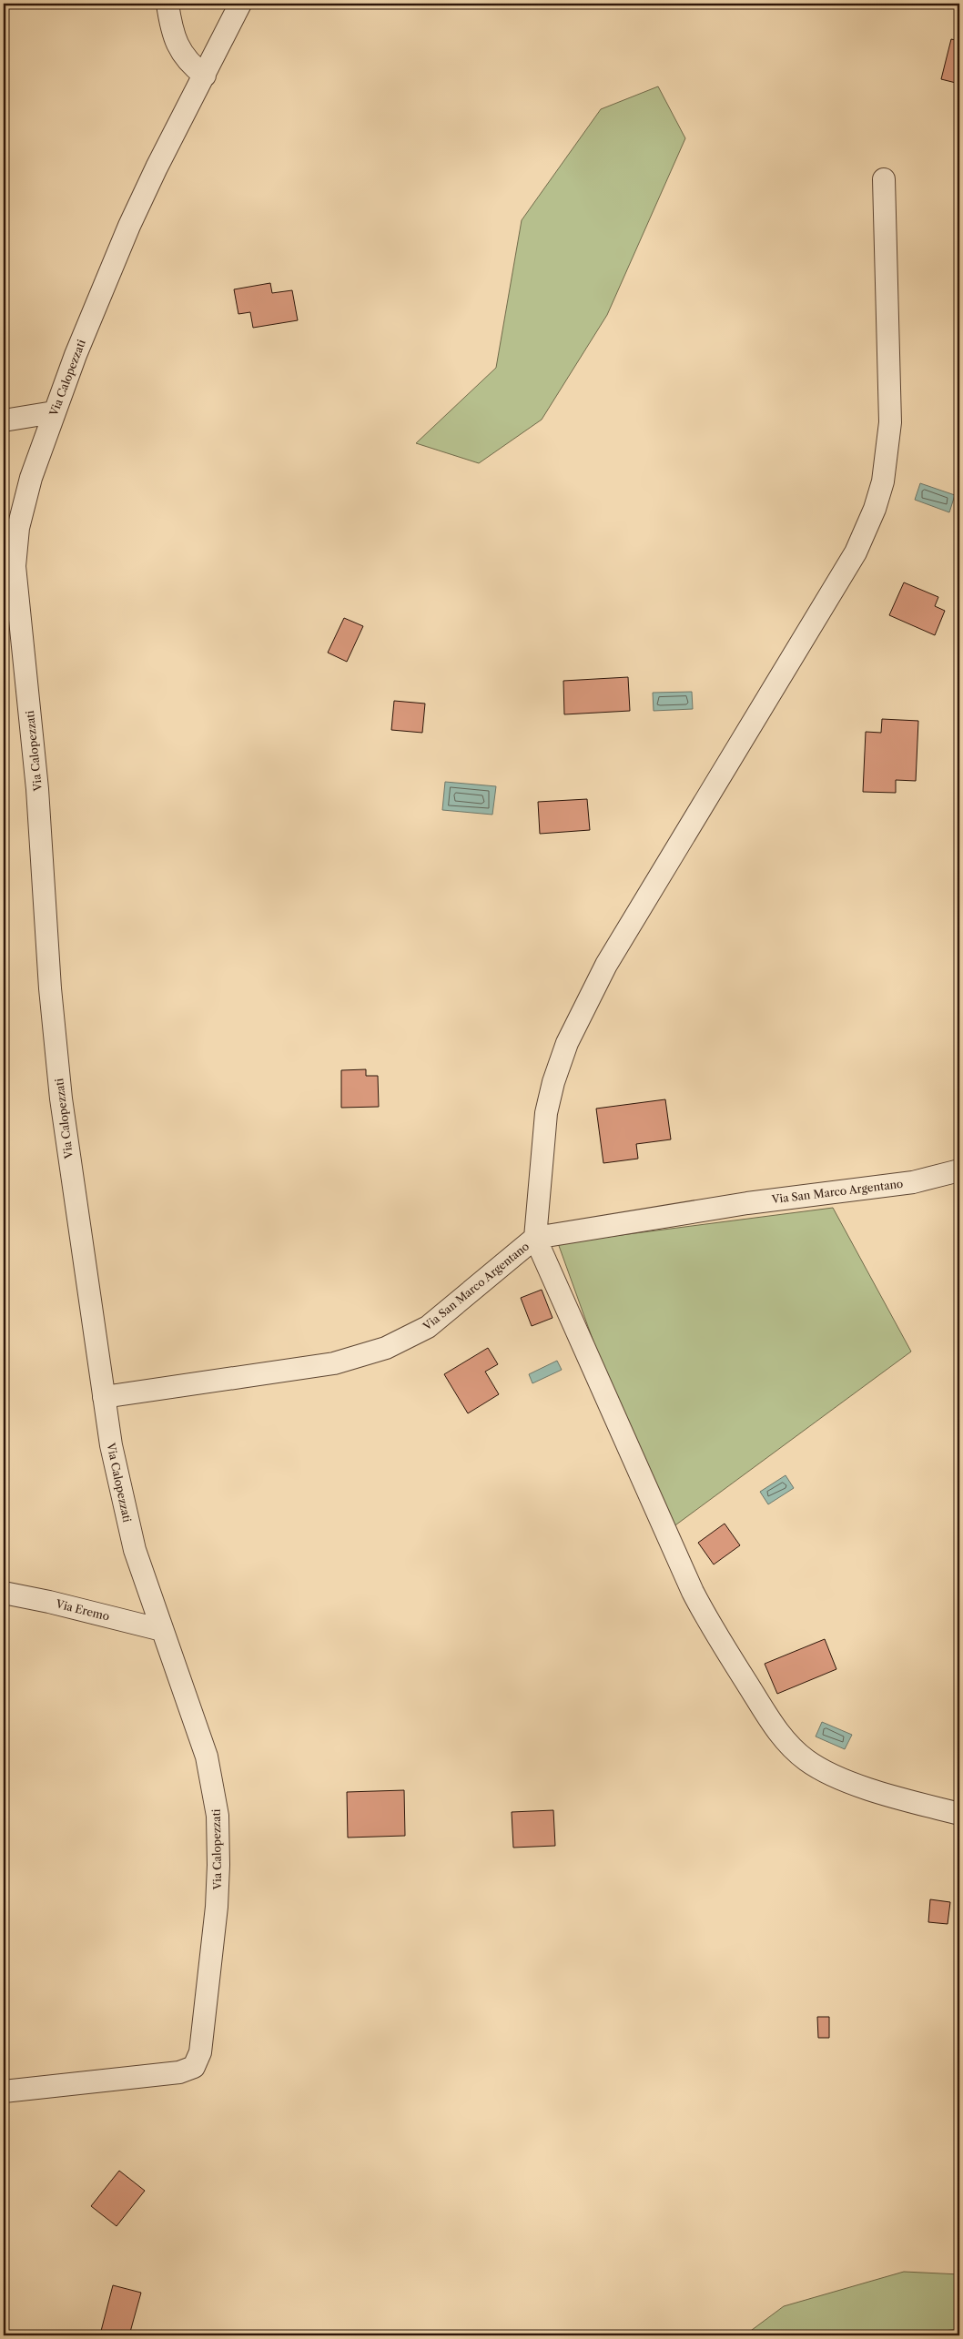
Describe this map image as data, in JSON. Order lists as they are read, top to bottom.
{
  "streets": {
    "street": ["Via Calopezzati", "Via San Marco Argentano", "Via Eremo"]
  },
  "crossings": [
    ["Via Calopezzati", "Via San Marco Argentano"],
    ["Via Calopezzati", "Via Eremo"]
  ]
}
